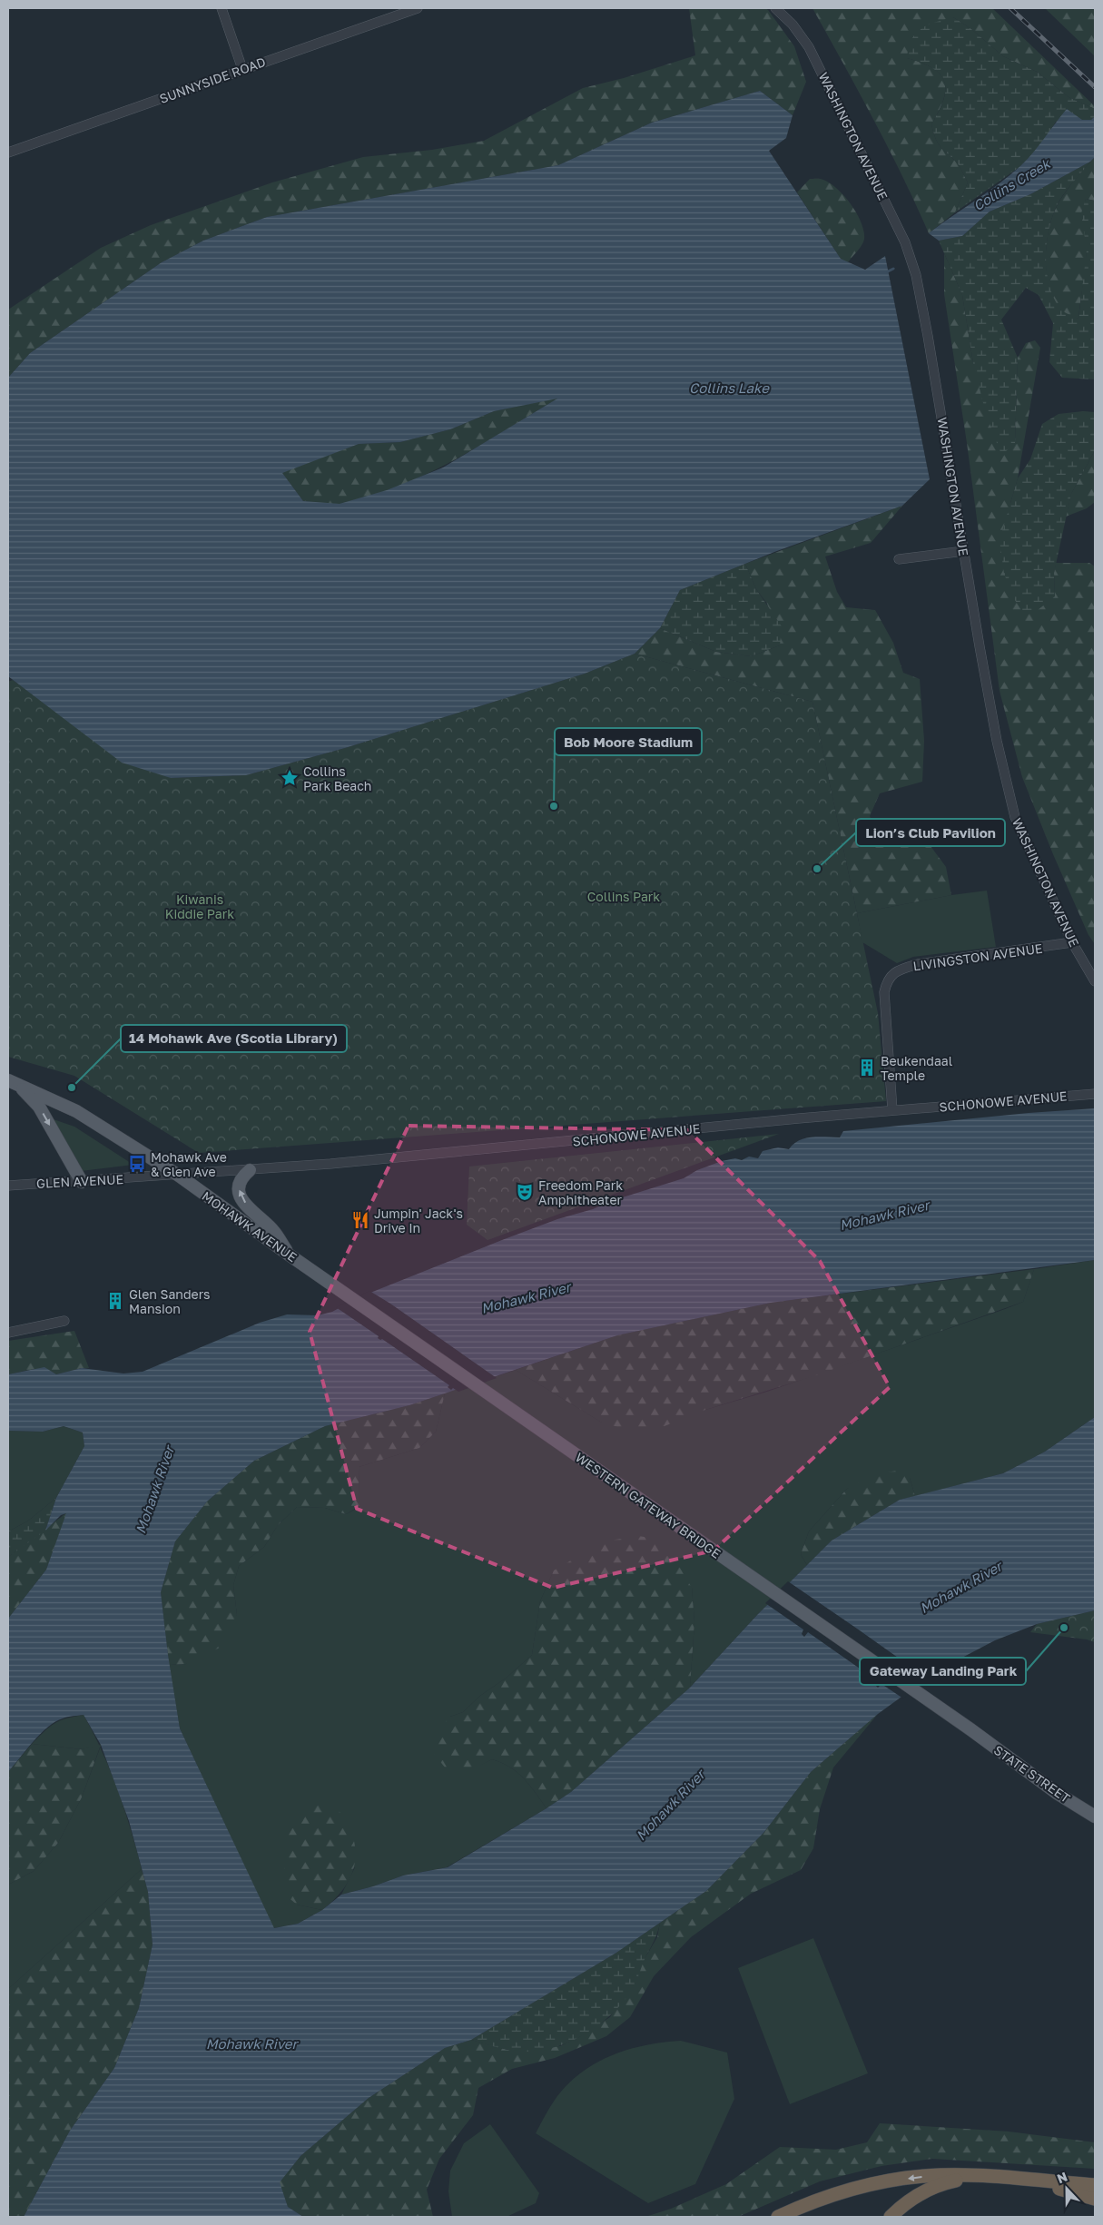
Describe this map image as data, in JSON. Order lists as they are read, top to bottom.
{
  "streets": {
    "main road": ["MOHAWK AVENUE", "WESTERN GATEWAY BRIDGE", "STATE STREET"],
    "street": [
      "SUNNYSIDE ROAD",
      "WASHINGTON AVENUE",
      "LIVINGSTON AVENUE",
      "SCHONOWE AVENUE",
      "GLEN AVENUE"
    ]
  },
  "crossings": [
    ["WASHINGTON AVENUE", "LIVINGSTON AVENUE"],
    ["LIVINGSTON AVENUE", "SCHONOWE AVENUE"],
    ["SCHONOWE AVENUE", "GLEN AVENUE"],
    ["SCHONOWE AVENUE", "MOHAWK AVENUE"],
    ["GLEN AVENUE", "MOHAWK AVENUE"],
    ["MOHAWK AVENUE", "WESTERN GATEWAY BRIDGE"],
    ["WESTERN GATEWAY BRIDGE", "STATE STREET"]
  ],
  "water": ["Collins Creek", "Collins Lake", "Mohawk River"],
  "parks": ["Collins Park", "Kiwanis Kiddie Park"],
  "places": {
    "place": ["Collins Park Beach"],
    "other": [
      "Bob Moore Stadium",
      "Lion’s Club Pavilion",
      "14 Mohawk Ave (Scotia Library)",
      "Gateway Landing Park"
    ],
    "building": ["Beukendaal Temple", "Glen Sanders Mansion"],
    "bus stop": ["Mohawk Ave & Glen Ave"],
    "theatre": ["Freedom Park Amphitheater"],
    "restaurant": ["Jumpin' Jack's Drive In"]
  },
  "north": "top"
}
